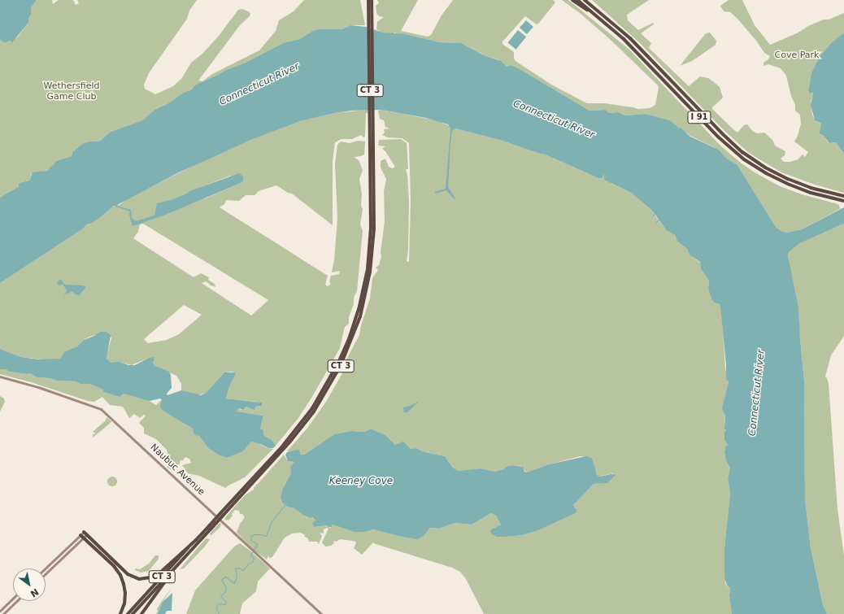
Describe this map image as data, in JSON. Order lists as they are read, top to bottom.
{
  "streets": {
    "highway": ["CT 3", "I 91"],
    "main road": ["Naubuc Avenue"]
  },
  "water": ["Connecticut River", "Keeney Cove"],
  "parks": ["Cove Park", "Wethersfield Game Club"],
  "north": "bottom right"
}
